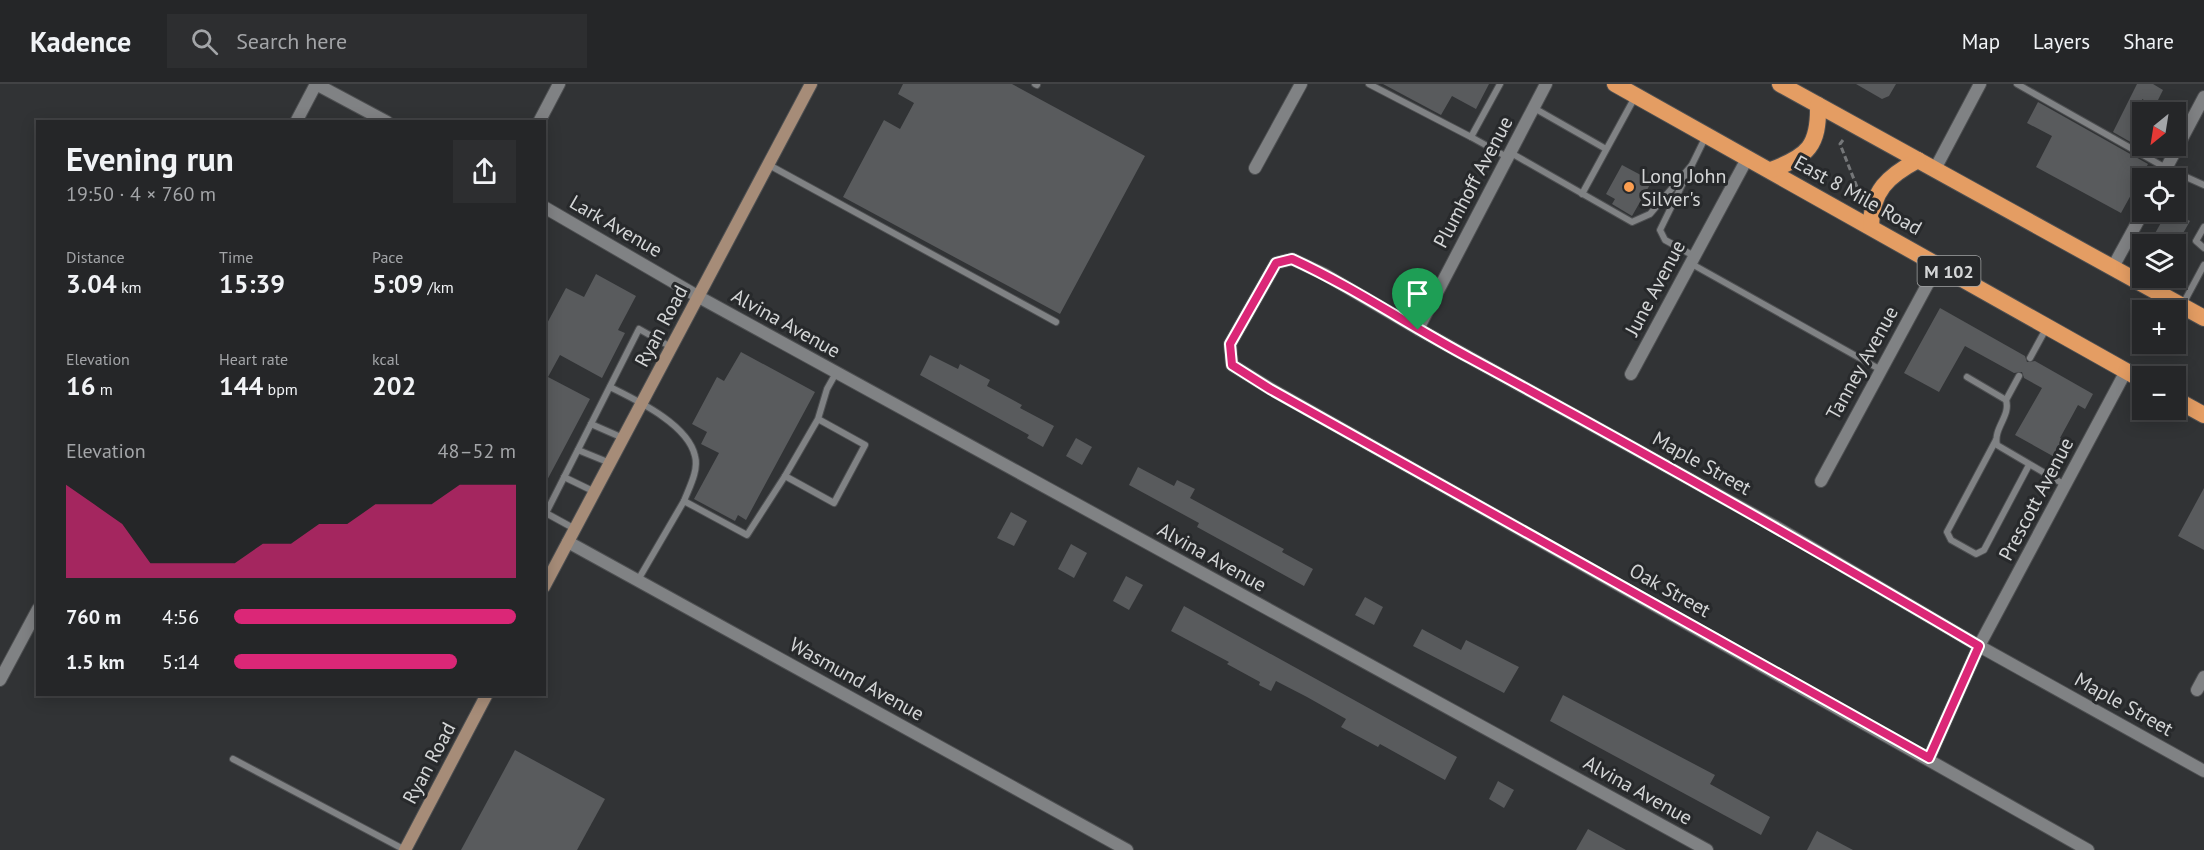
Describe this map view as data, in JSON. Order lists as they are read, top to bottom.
{
  "streets": {
    "highway": ["East 8 Mile Road", "M 102"],
    "main road": ["Ryan Road"],
    "street": [
      "Plumhoff Avenue",
      "Lark Avenue",
      "June Avenue",
      "Alvina Avenue",
      "Tanney Avenue",
      "Maple Street",
      "Prescott Avenue",
      "Oak Street",
      "Wasmund Avenue"
    ]
  },
  "crossings": [
    ["Plumhoff Avenue", "Maple Street"],
    ["East 8 Mile Road", "June Avenue"],
    ["East 8 Mile Road", "Tanney Avenue"],
    ["East 8 Mile Road", "Prescott Avenue"],
    ["Lark Avenue", "Alvina Avenue"],
    ["Lark Avenue", "Ryan Road"],
    ["Alvina Avenue", "Ryan Road"],
    ["Ryan Road", "Wasmund Avenue"],
    ["Maple Street", "Prescott Avenue"],
    ["Maple Street", "Oak Street"],
    ["Prescott Avenue", "Oak Street"]
  ],
  "places": ["Long John Silver's"],
  "north": "bottom left",
  "page": {
    "header": "Kadence",
    "search": "Search here",
    "nav": ["Map", "Layers", "Share"],
    "map_buttons": ["+", "−"],
    "heading": ["Evening run", "19:50 · 4 × 760 m"],
    "stats": [
      ["Distance", "3.04 km"],
      ["Time", "15:39"],
      ["Pace", "5:09 /km"],
      ["Elevation", "16 m"],
      ["Heart rate", "144 bpm"],
      ["kcal", "202"]
    ],
    "chart": ["Elevation", "48–52 m"],
    "list": [
      {
        "name": "760 m",
        "note": "4:56"
      },
      {
        "name": "1.5 km",
        "note": "5:14"
      }
    ]
  }
}
